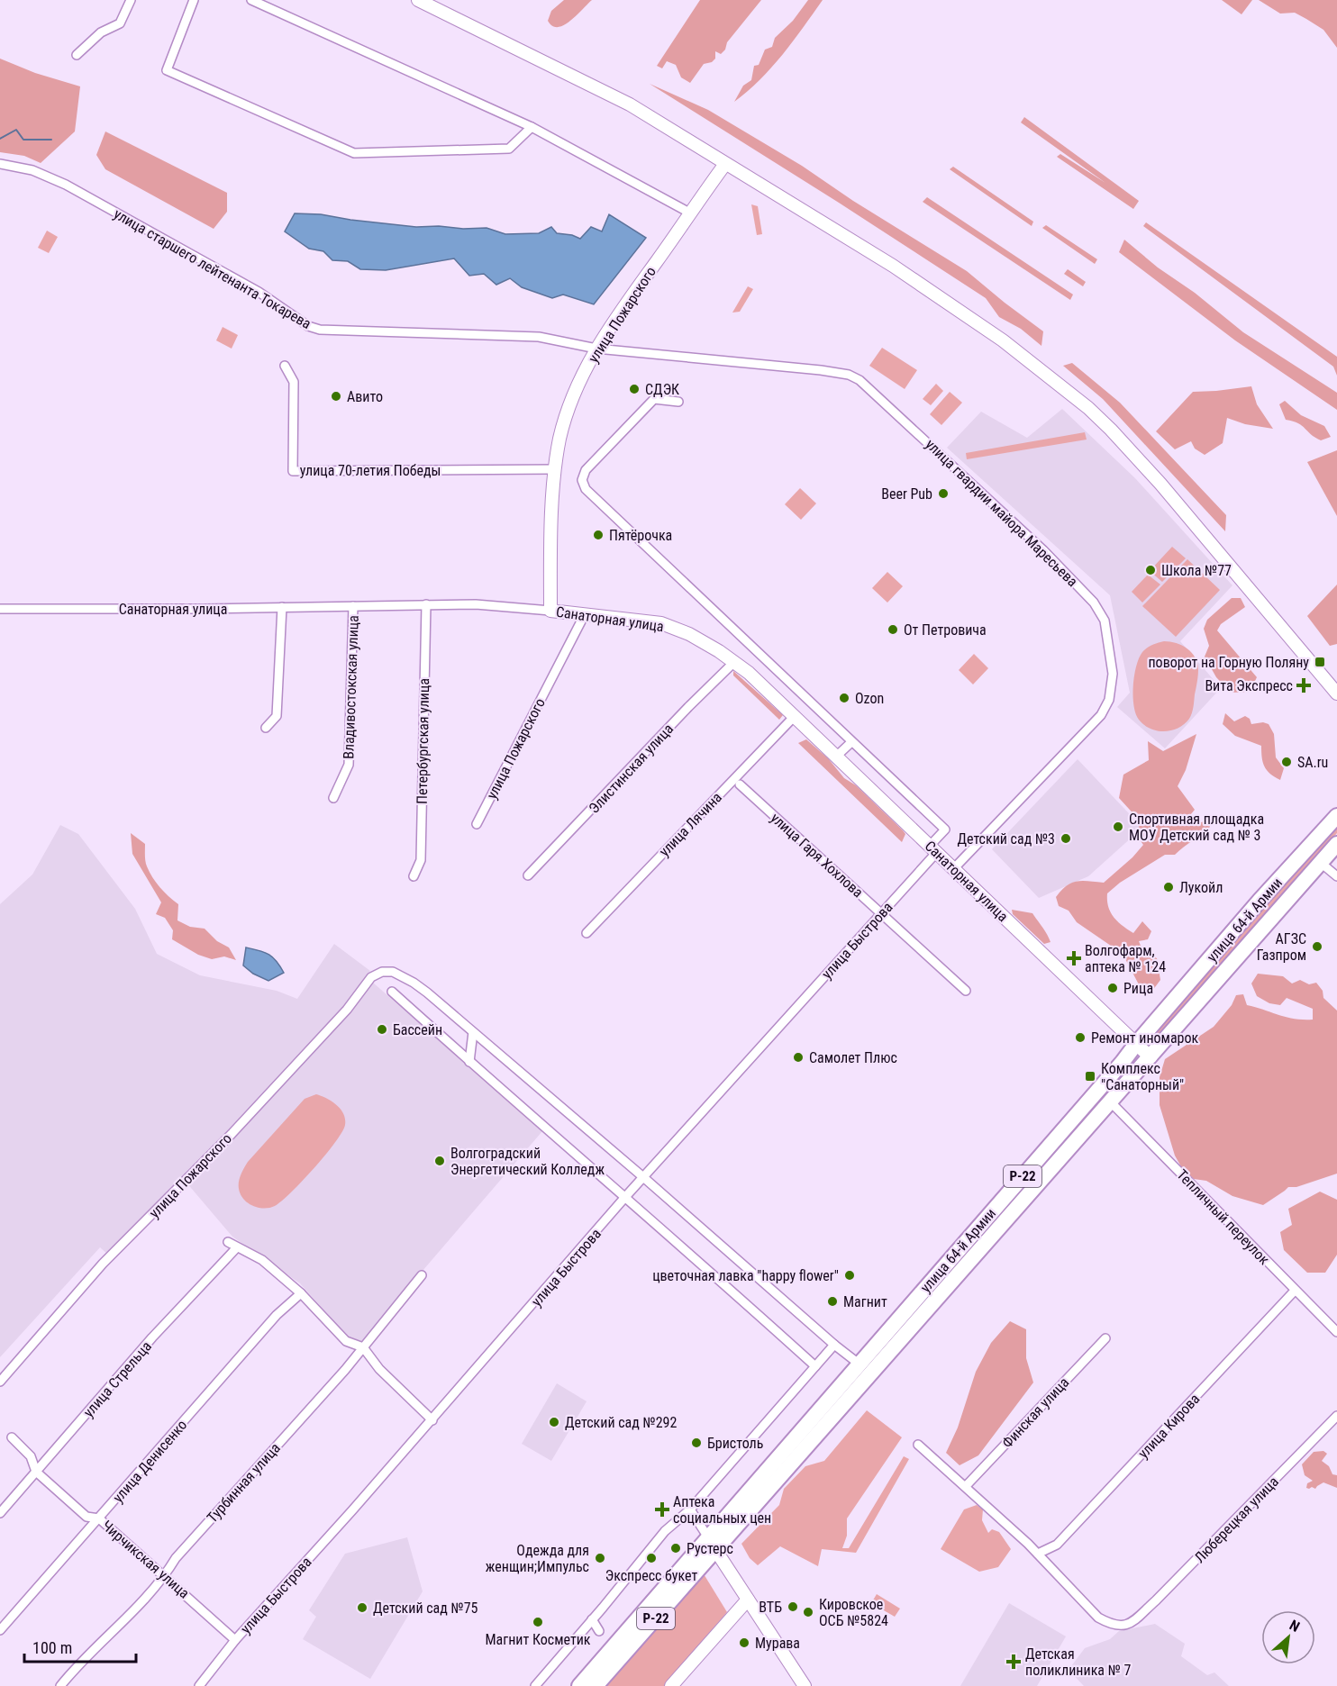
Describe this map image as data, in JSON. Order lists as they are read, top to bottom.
{
  "streets": {
    "highway": ["улица 64-й Армии", "Р-22"],
    "street": [
      "улица старшего лейтенанта Токарева",
      "улица Пожарского",
      "улица 70-летия Победы",
      "улица гвардии майора Маресьева",
      "Санаторная улица",
      "Владивостокская улица",
      "Петербургская улица",
      "Элистинская улица",
      "улица Лячина",
      "улица Гаря Хохлова",
      "улица Быстрова",
      "Тепличный переулок",
      "улица Стрельца",
      "Финская улица",
      "улица Кирова",
      "улица Денисенко",
      "Турбинная улица",
      "Люберецкая улица",
      "Чирчикская улица"
    ]
  },
  "crossings": [
    ["улица старшего лейтенанта Токарева", "улица Пожарского"],
    ["улица старшего лейтенанта Токарева", "улица гвардии майора Маресьева"],
    ["улица Пожарского", "улица 70-летия Победы"],
    ["улица Пожарского", "улица гвардии майора Маресьева"],
    ["улица Пожарского", "Санаторная улица"],
    ["улица гвардии майора Маресьева", "Санаторная улица"],
    ["Санаторная улица", "Владивостокская улица"],
    ["Санаторная улица", "Петербургская улица"],
    ["Санаторная улица", "Элистинская улица"],
    ["Санаторная улица", "улица Лячина"],
    ["Санаторная улица", "улица 64-й Армии"],
    ["Санаторная улица", "улица Быстрова"],
    ["улица Гаря Хохлова", "улица Быстрова"],
    ["улица 64-й Армии", "Тепличный переулок"],
    ["улица Быстрова", "Чирчикская улица"],
    ["Тепличный переулок", "улица Кирова"],
    ["улица Стрельца", "Чирчикская улица"],
    ["улица Кирова", "Люберецкая улица"],
    ["улица Денисенко", "Чирчикская улица"],
    ["Турбинная улица", "Чирчикская улица"]
  ],
  "places": {
    "other": [
      "СДЭК",
      "Авито",
      "Beer Pub",
      "Пятёрочка",
      "Школа №77",
      "От Петровича",
      "Ozon",
      "SA.ru",
      "Спортивная площадка МОУ Детский сад № 3",
      "Детский сад №3",
      "Лукойл",
      "АГЗС Газпром",
      "Рица",
      "Бассейн",
      "Ремонт иномарок",
      "Самолет Плюс",
      "Волгоградский Энергетический Колледж",
      "цветочная лавка \"happy flower\"",
      "Магнит",
      "Детский сад №292",
      "Бристоль",
      "Рустерс",
      "Одежда для женщин;Импульс",
      "Экспресс букет",
      "ВТБ",
      "Детский сад №75",
      "Кировское ОСБ №5824",
      "Магнит Косметик",
      "Мурава"
    ],
    "transit": ["поворот на Горную Поляну", "Комплекс \"Санаторный\""],
    "health": [
      "Вита Экспресс",
      "Волгофарм, аптека № 124",
      "Аптека социальных цен",
      "Детская поликлиника № 7"
    ]
  },
  "scale_bar": "100 m",
  "north": "top right"
}
